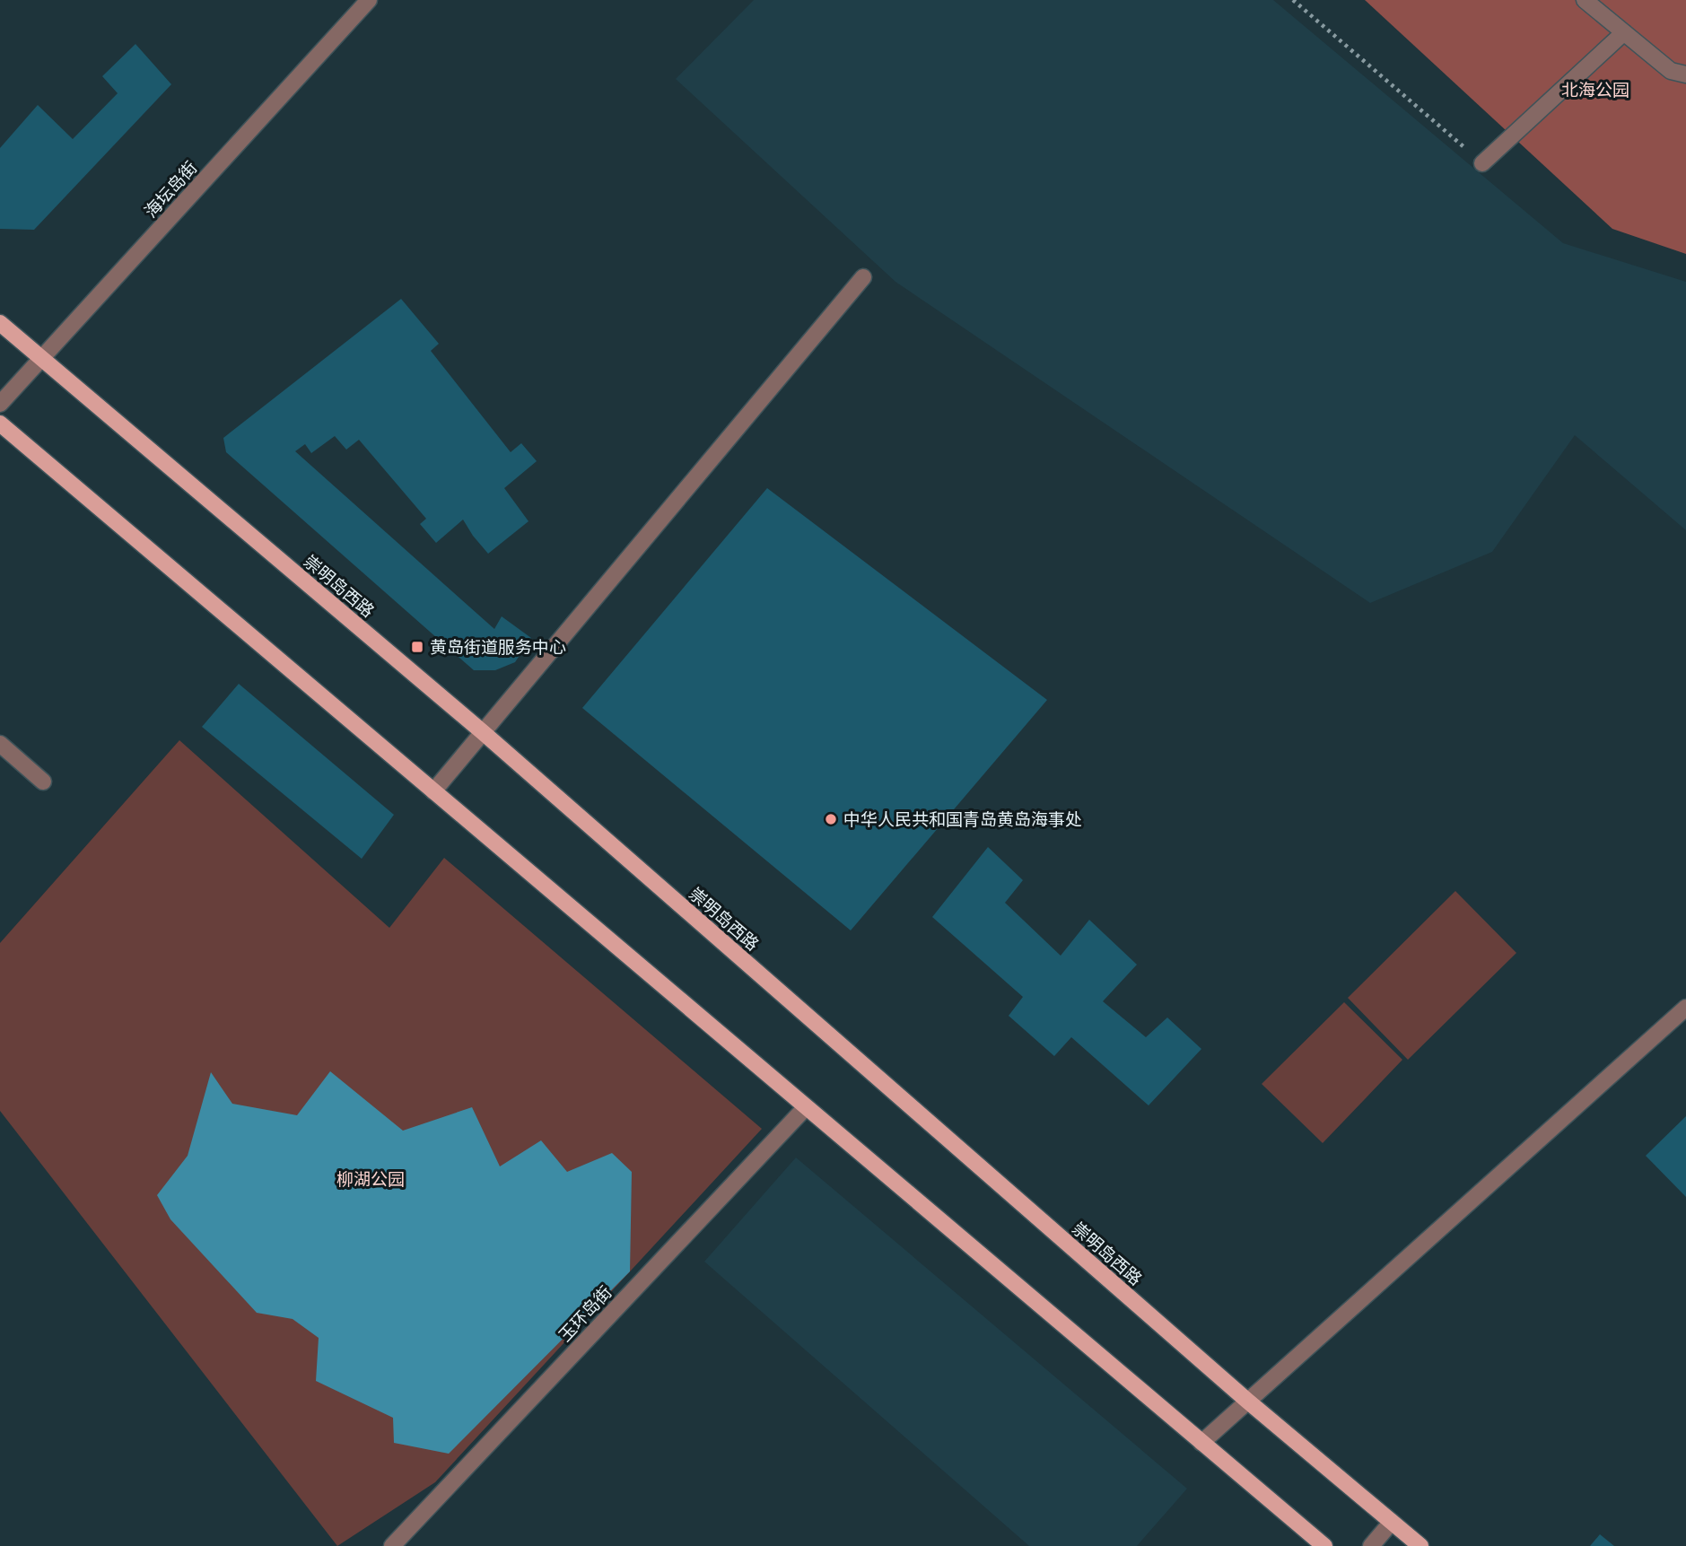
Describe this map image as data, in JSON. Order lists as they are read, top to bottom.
{
  "streets": {
    "main road": ["崇明岛西路"],
    "street": ["海坛岛街", "玉环岛街"]
  },
  "crossings": [
    ["海坛岛街", "崇明岛西路"]
  ],
  "parks": ["北海公园", "柳湖公园"],
  "places": {
    "transit": ["黄岛街道服务中心"],
    "other": ["中华人民共和国青岛黄岛海事处"]
  }
}
